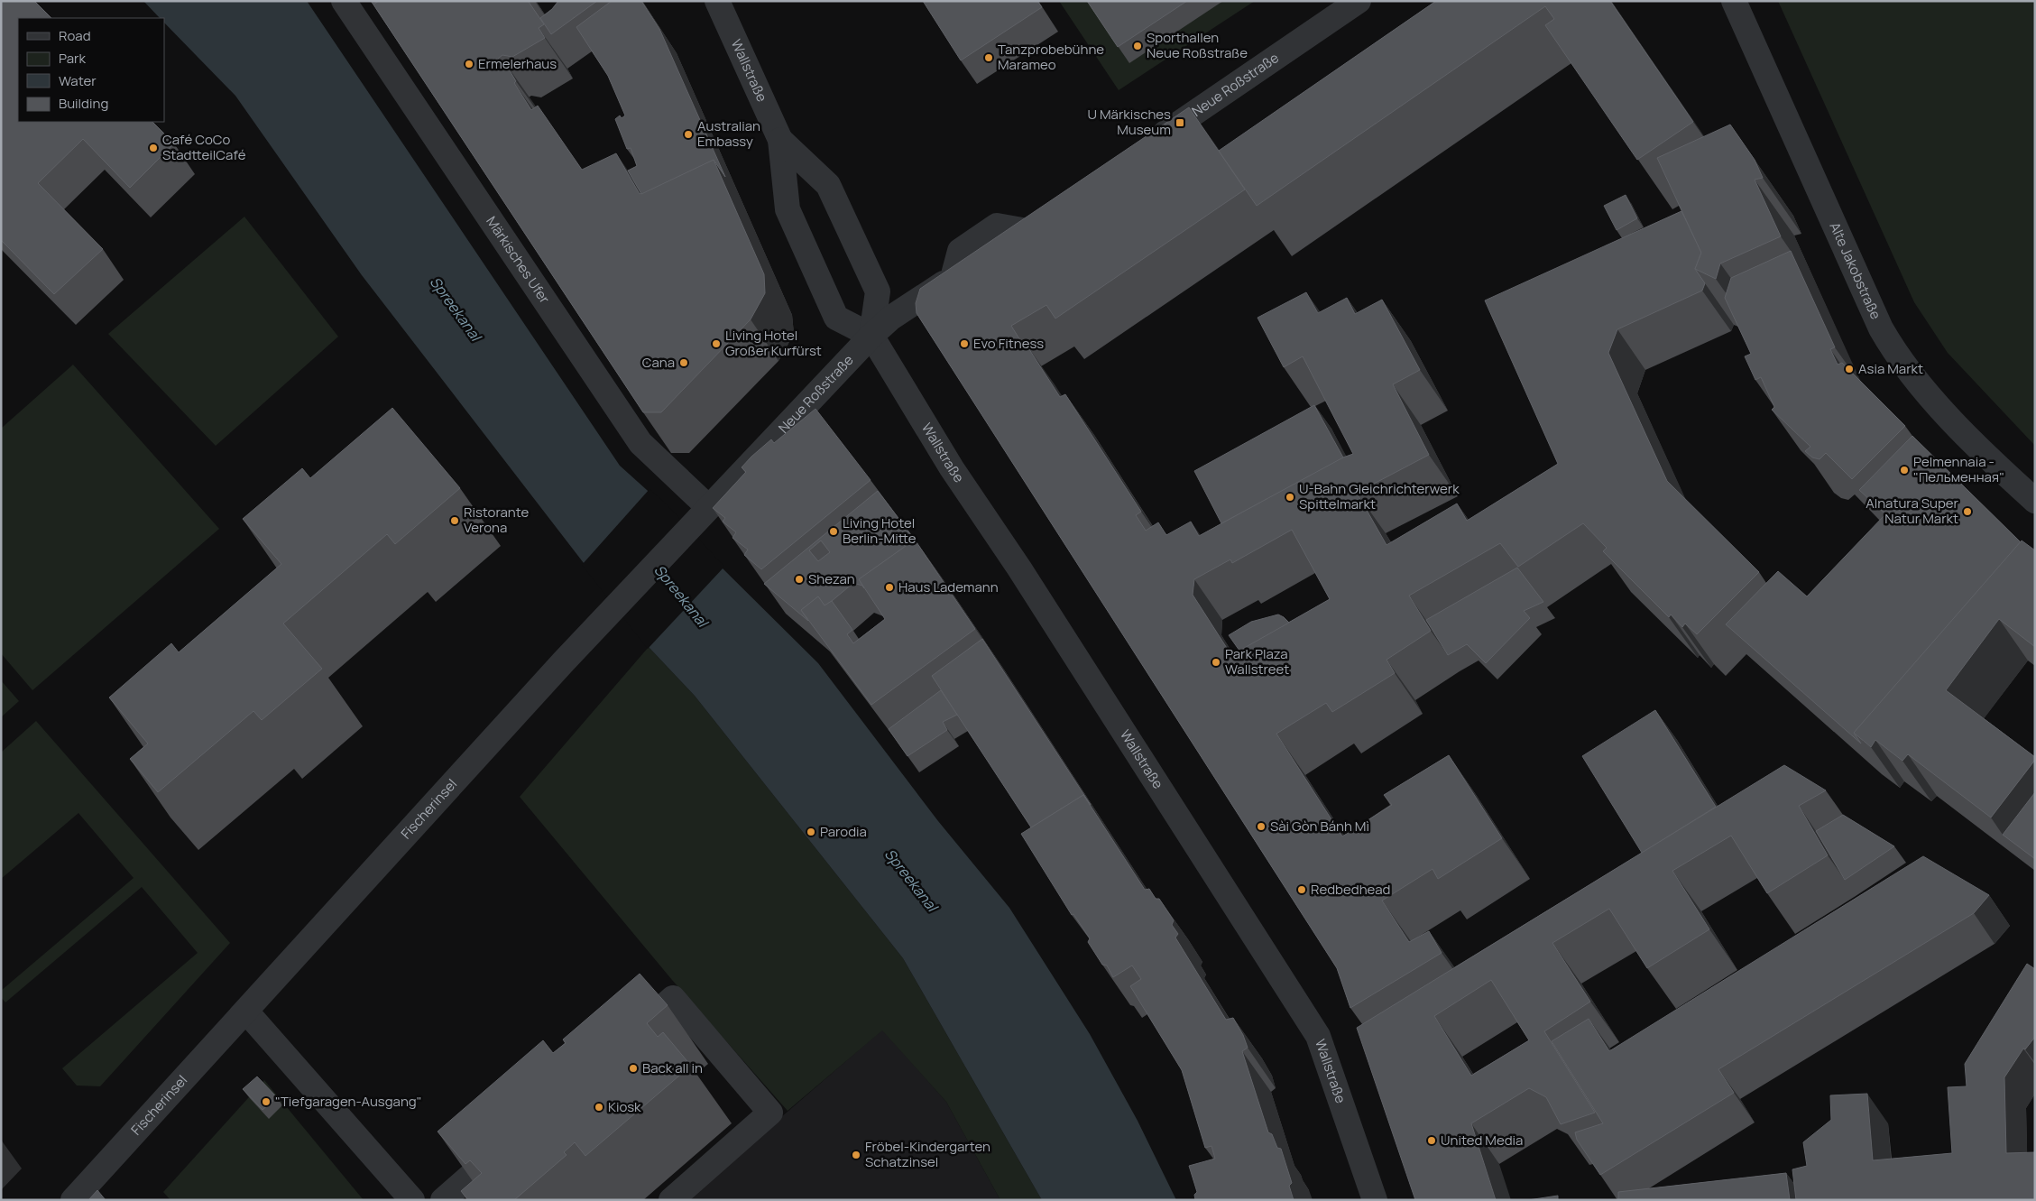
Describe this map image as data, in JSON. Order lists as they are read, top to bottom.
{
  "streets": {
    "street": [
      "Wallstraße",
      "Neue Roßstraße",
      "Märkisches Ufer",
      "Alte Jakobstraße",
      "Fischerinsel"
    ]
  },
  "crossings": [
    ["Wallstraße", "Neue Roßstraße"],
    ["Neue Roßstraße", "Märkisches Ufer"],
    ["Neue Roßstraße", "Fischerinsel"]
  ],
  "water": ["Spreekanal"],
  "places": {
    "other": [
      "Sporthallen Neue Roßstraße",
      "Tanzprobebühne Marameo",
      "Ermelerhaus",
      "Australian Embassy",
      "Café CoCo StadtteilCafé",
      "Living Hotel Großer Kurfürst",
      "Evo Fitness",
      "Cana",
      "Asia Markt",
      "Pelmennaia - \"Пельменная\"",
      "U-Bahn Gleichrichterwerk Spittelmarkt",
      "Alnatura Super Natur Markt",
      "Ristorante Verona",
      "Living Hotel Berlin-Mitte",
      "Shezan",
      "Haus Lademann",
      "Park Plaza Wallstreet",
      "Sài Gòn Bánh Mì",
      "Parodia",
      "Redbedhead",
      "Back all in",
      "\"Tiefgaragen-Ausgang\"",
      "Kiosk",
      "United Media",
      "Fröbel-Kindergarten Schatzinsel"
    ],
    "transit": ["U Märkisches Museum"]
  },
  "legend": [
    "Road",
    "Park",
    "Water",
    "Building"
  ]
}
